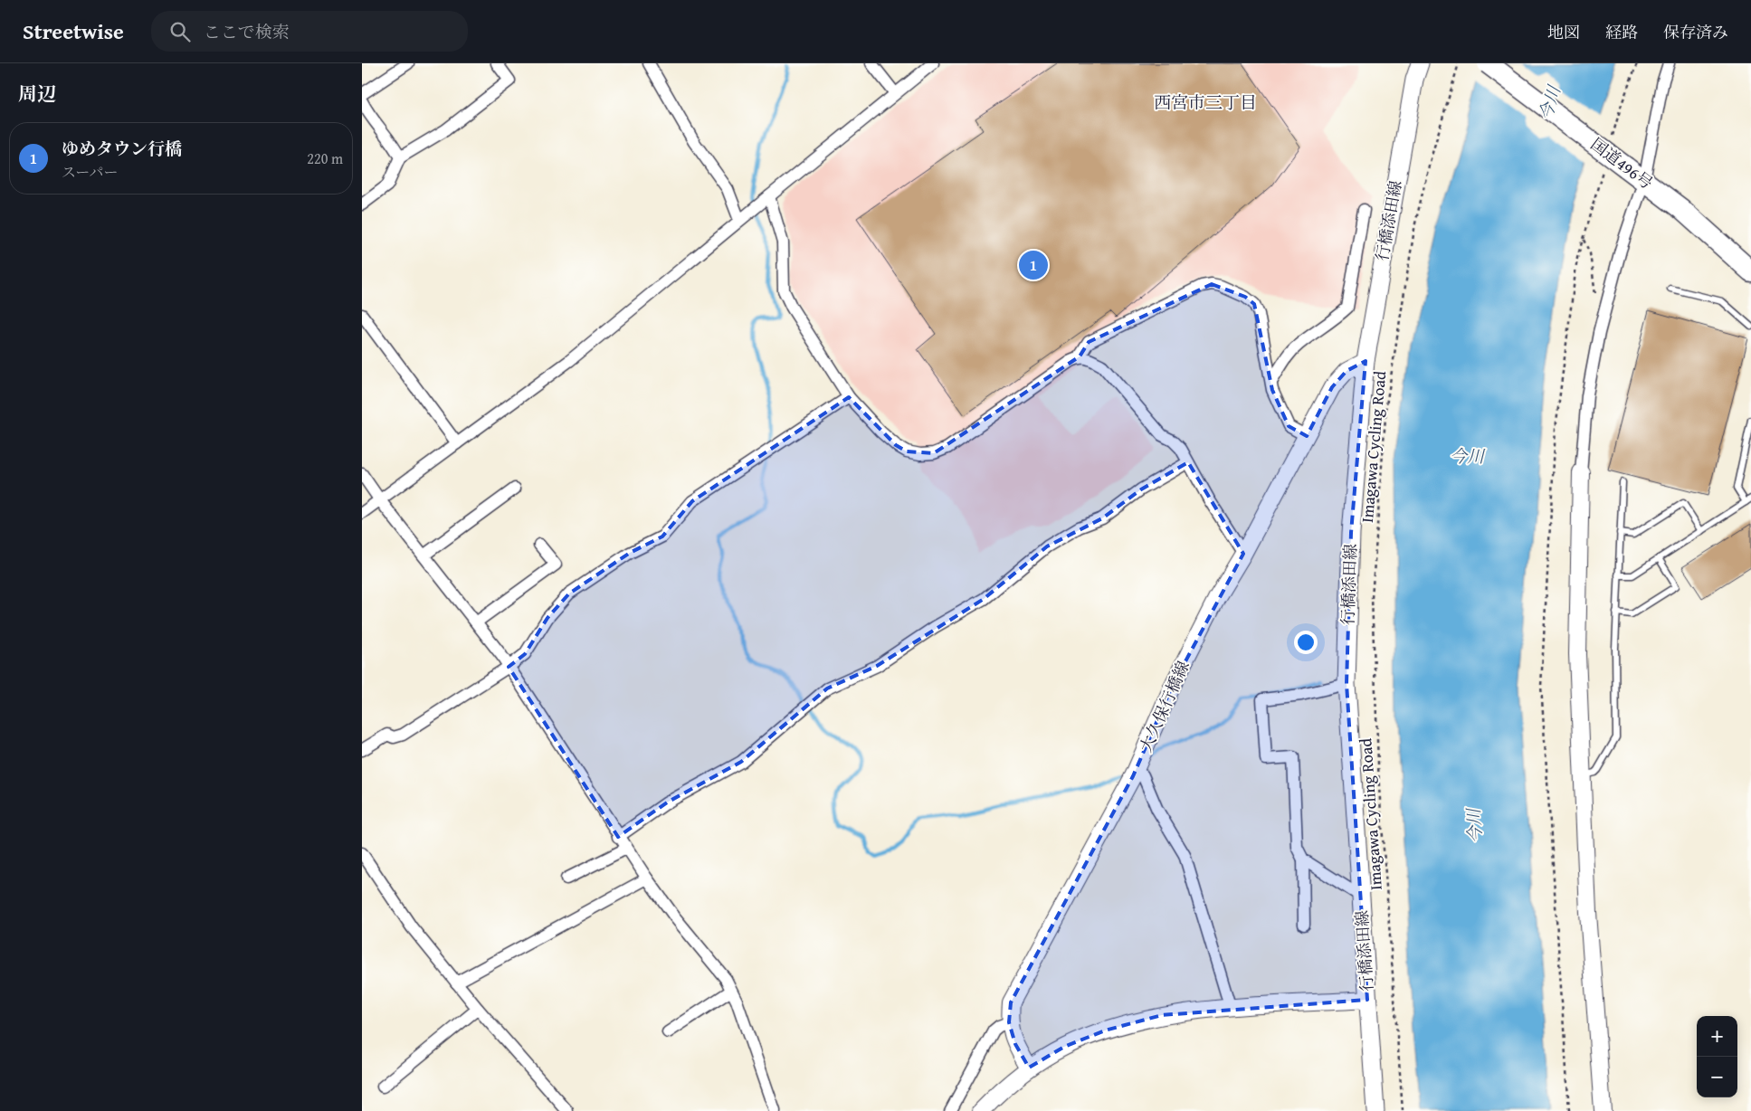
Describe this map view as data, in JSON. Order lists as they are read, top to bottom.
{
  "streets": {
    "highway": ["国道496号"],
    "main road": ["行橋添田線", "大久保行橋線"],
    "path": ["Imagawa Cycling Road"]
  },
  "crossings": [
    ["行橋添田線", "大久保行橋線"]
  ],
  "districts": ["西宮市三丁目"],
  "water": ["今川"],
  "page": {
    "header": "Streetwise",
    "search": "ここで検索",
    "nav": ["地図", "経路", "保存済み"],
    "heading": "周辺",
    "list": [
      {
        "mark": "1",
        "name": "ゆめタウン行橋",
        "note": "スーパー",
        "value": "220 m"
      }
    ],
    "pins": "1",
    "map_buttons": ["+", "−"]
  }
}
